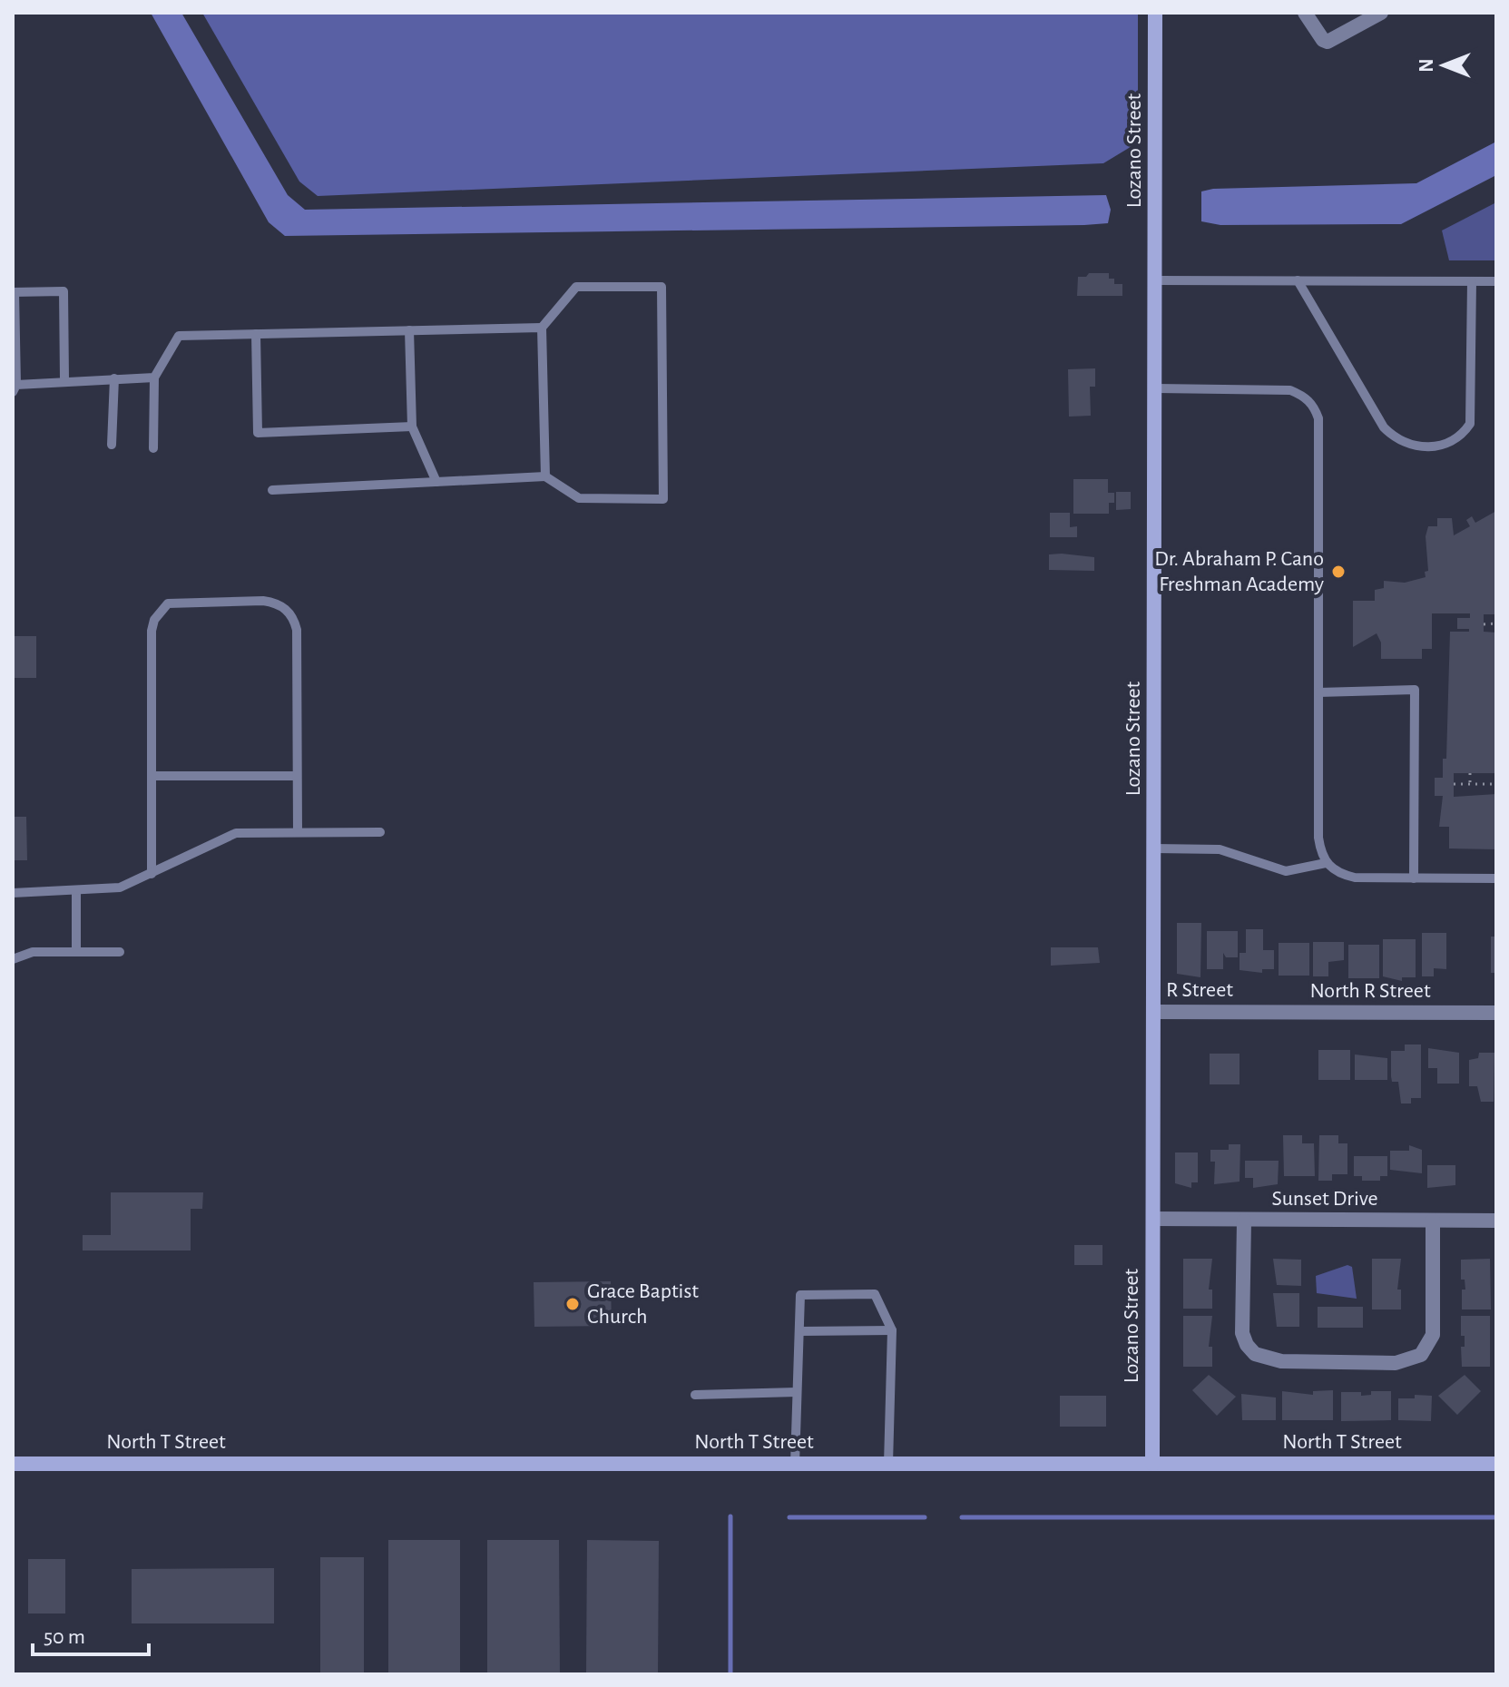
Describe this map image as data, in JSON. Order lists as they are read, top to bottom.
{
  "streets": {
    "street": [
      "Lozano Street",
      "R Street",
      "North R Street",
      "Sunset Drive",
      "North T Street"
    ]
  },
  "crossings": [
    ["Lozano Street", "R Street"],
    ["Lozano Street", "Sunset Drive"],
    ["Lozano Street", "North T Street"],
    ["R Street", "North R Street"]
  ],
  "places": ["Dr. Abraham P. Cano Freshman Academy", "Grace Baptist Church"],
  "scale_bar": "50 m",
  "north": "left"
}
